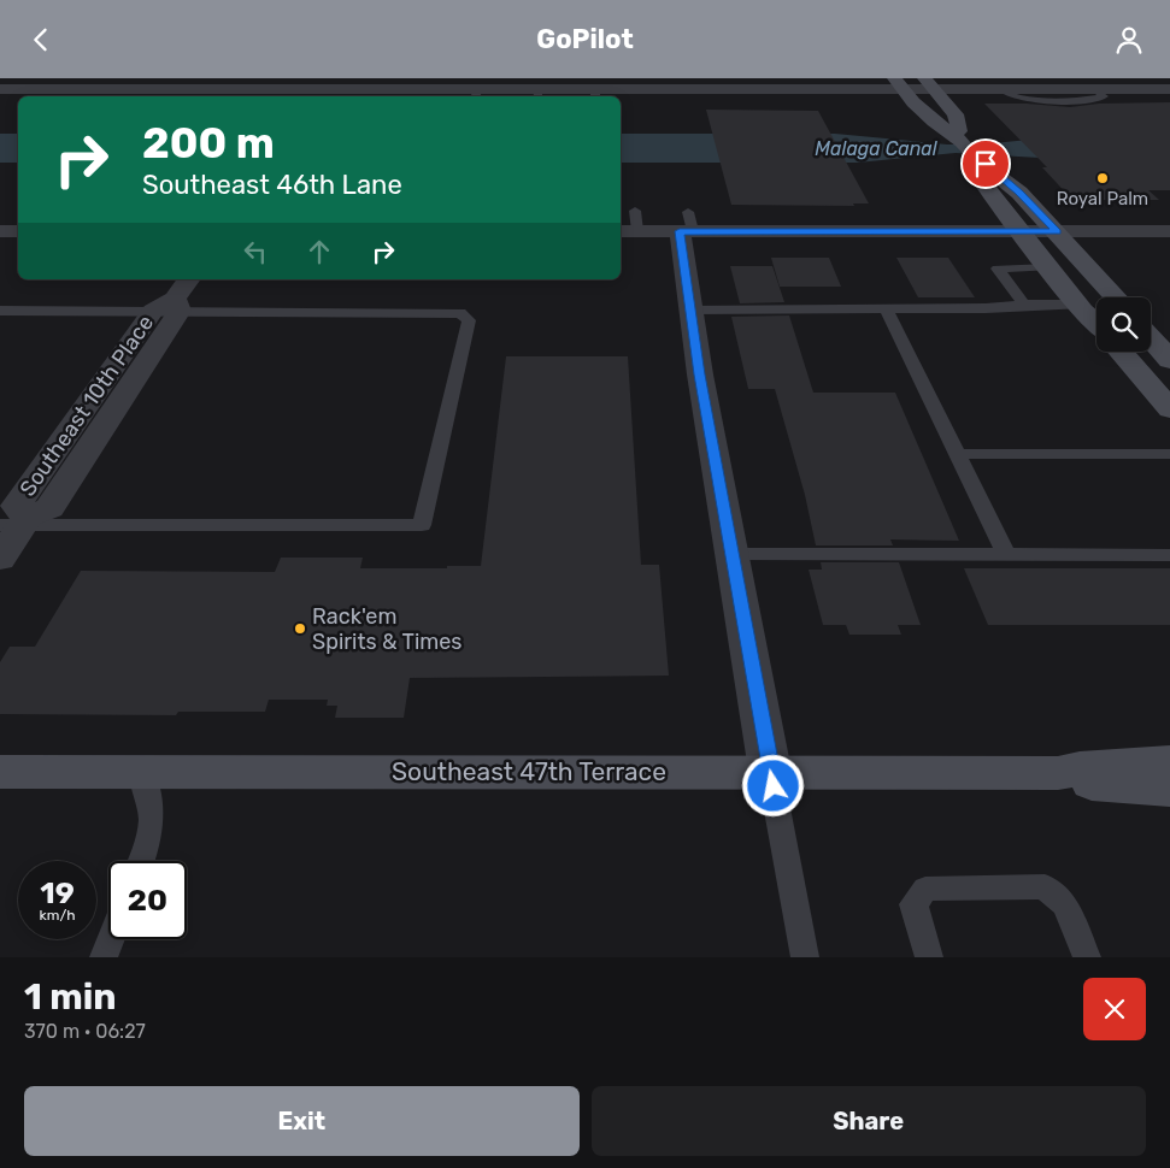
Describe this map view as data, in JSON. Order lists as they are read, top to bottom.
{
  "streets": {
    "street": ["Southeast 10th Place", "Southeast 47th Terrace"]
  },
  "water": ["Malaga Canal"],
  "places": ["Royal Palm", "Rack'em Spirits & Times"],
  "page": {
    "header": "GoPilot",
    "turn": ["200 m", "Southeast 46th Lane"],
    "speed": "19 km/h",
    "limit": "20",
    "heading": ["1 min", "370 m · 06:27"],
    "buttons": ["Exit", "Share"]
  }
}
